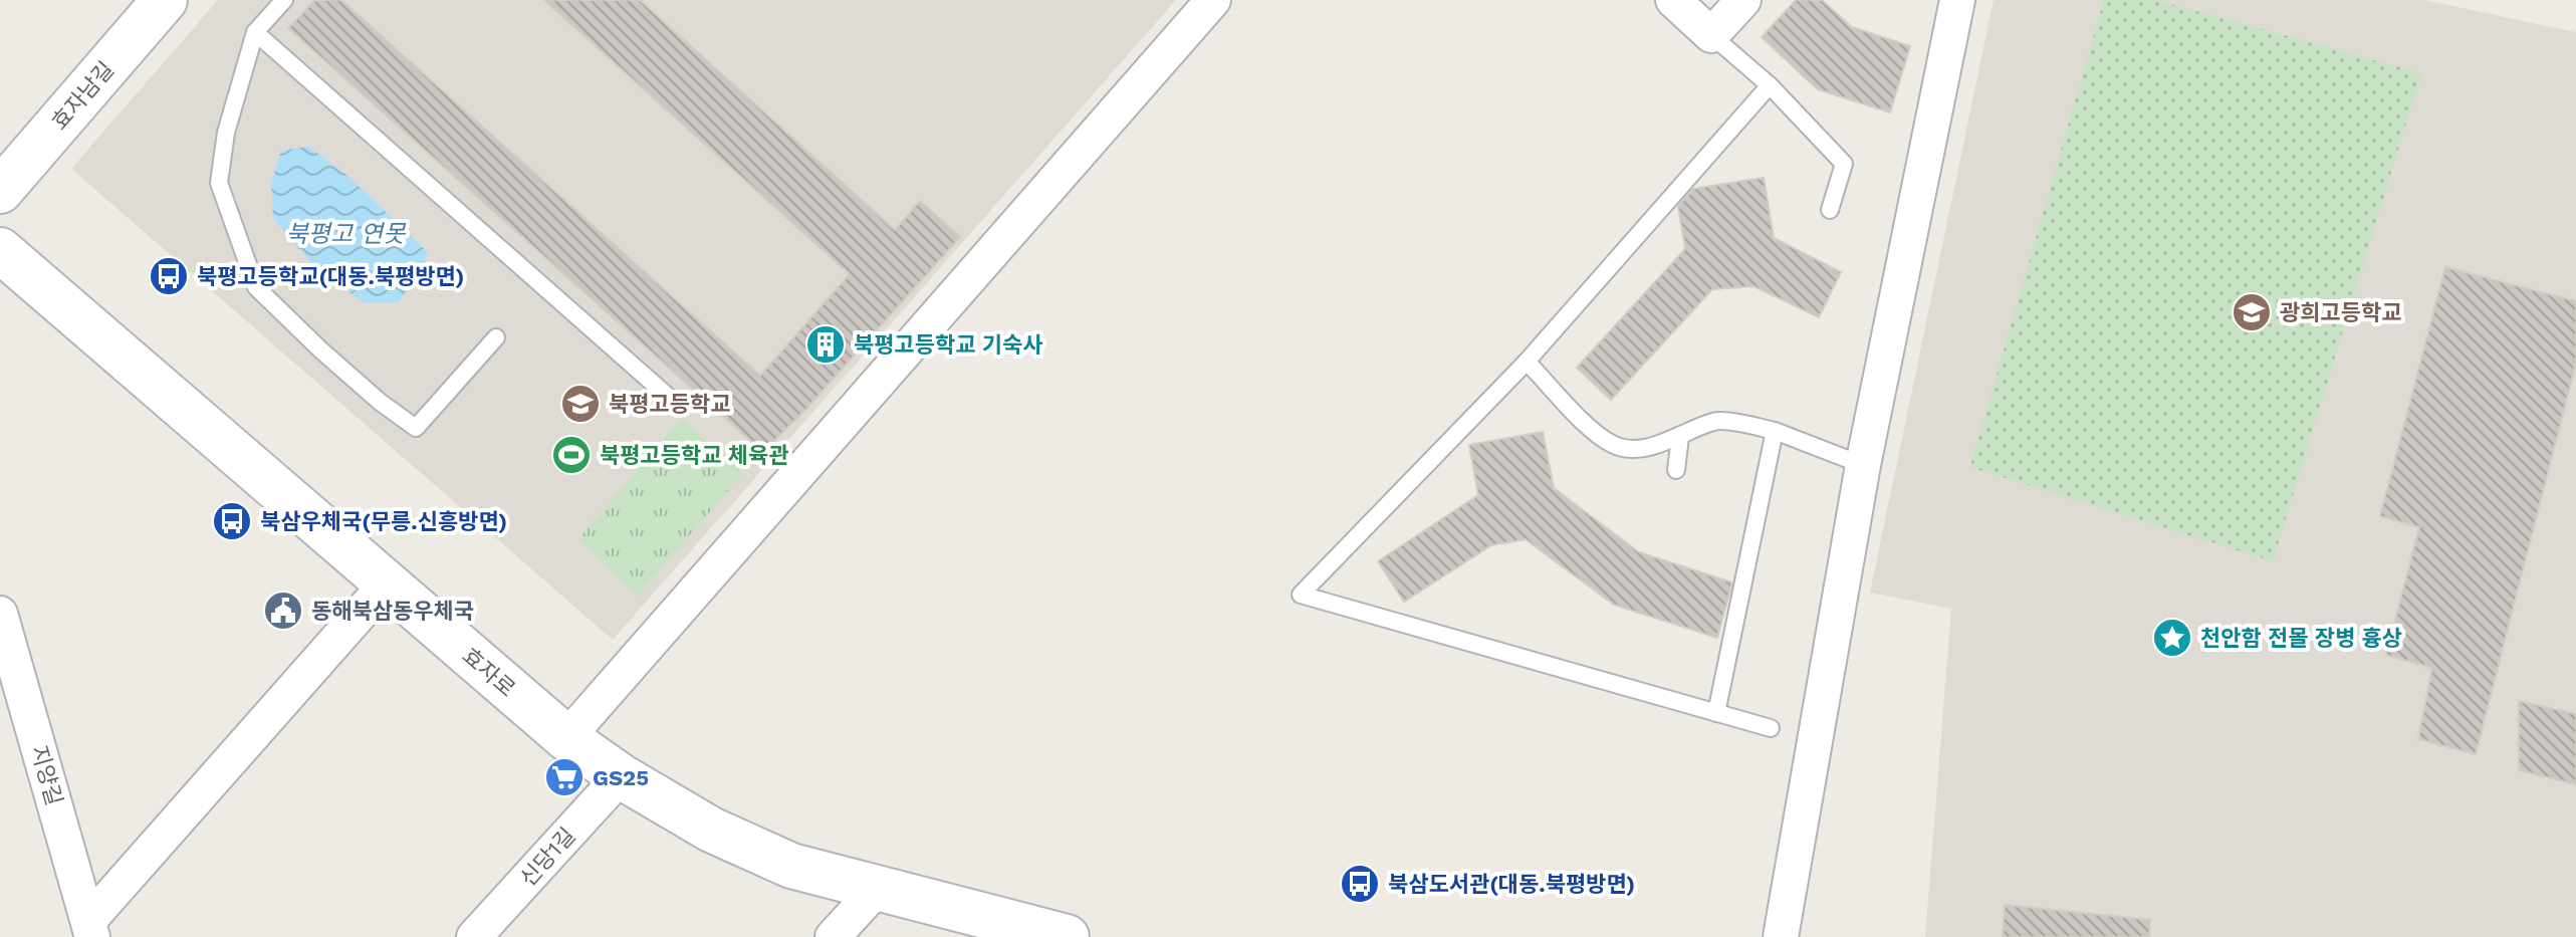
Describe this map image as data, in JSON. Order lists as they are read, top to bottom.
{
  "streets": {
    "street": [
      "효자남길",
      "효자로",
      "지양길",
      "신당1길"
    ]
  },
  "crossings": [
    ["효자로", "신당1길"]
  ],
  "water": ["북평고 연못"],
  "places": {
    "bus stop": ["북평고등학교(대동.북평방면)", "북삼우체국(무릉.신흥방면)", "북삼도서관(대동.북평방면)"],
    "school or university": ["광희고등학교", "북평고등학교"],
    "building": ["북평고등학교 기숙사"],
    "sports": ["북평고등학교 체육관"],
    "public building": ["동해북삼동우체국"],
    "place": ["천안함 전몰 장병 흉상"],
    "supermarket": ["GS25"]
  }
}
